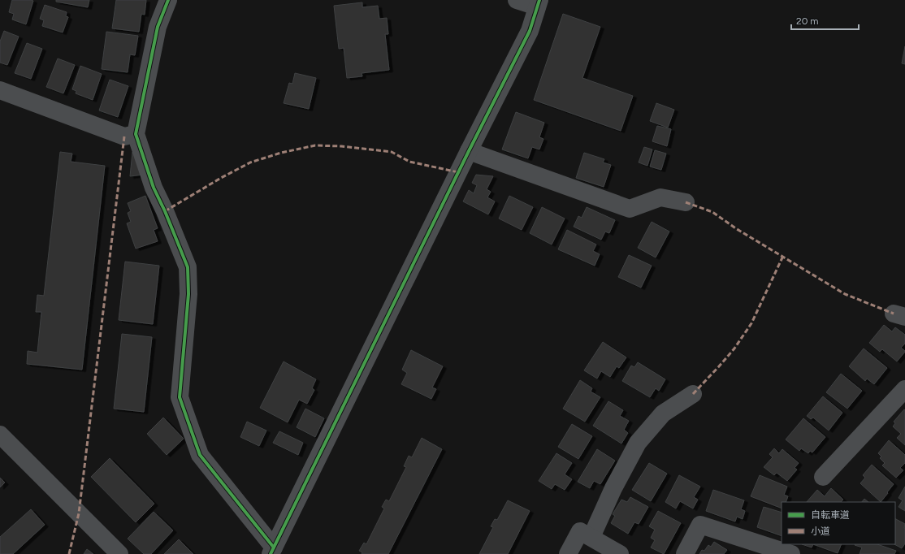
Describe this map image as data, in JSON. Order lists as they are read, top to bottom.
{
  "legend": ["自転車道", "小道"],
  "scale_bar": "20 m"
}
